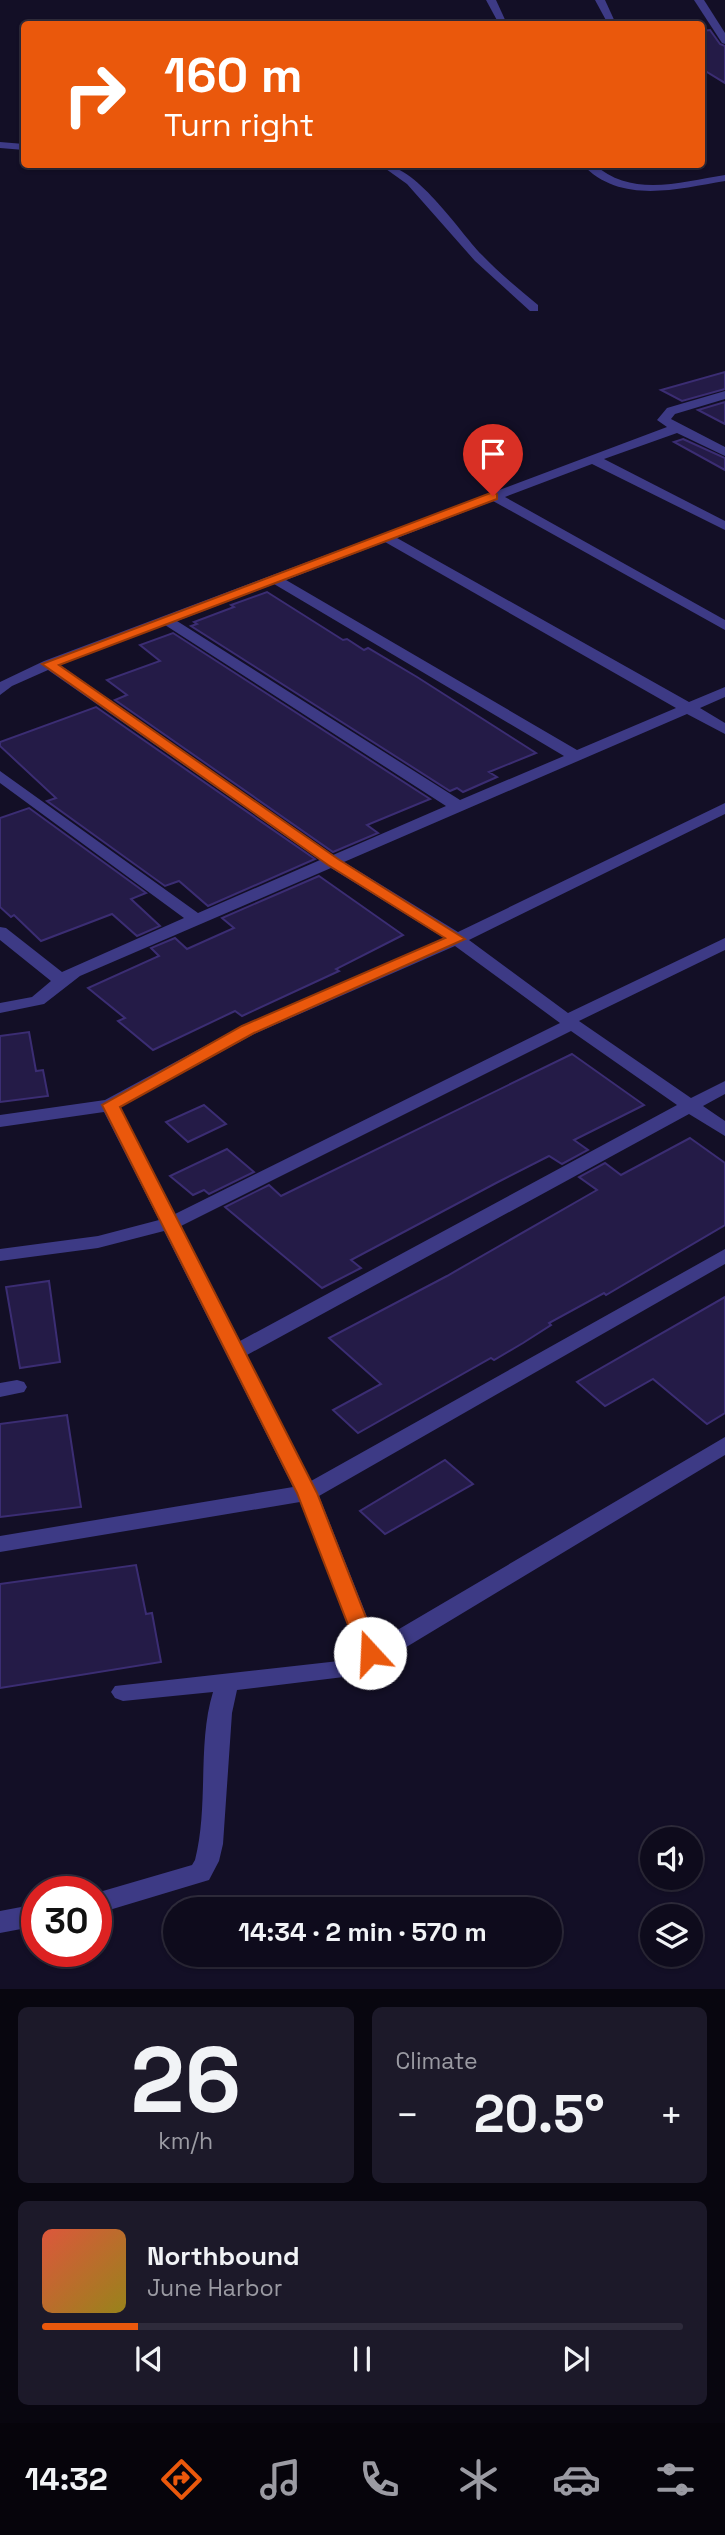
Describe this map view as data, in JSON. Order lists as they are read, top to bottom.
{
  "page": {
    "turn": ["160 m", "Turn right"],
    "limit": "30",
    "trip": "14:34 · 2 min · 570 m",
    "tile": [
      ["26", "km/h"],
      "Climate"
    ],
    "heat": ["−", "20.5°", "+"],
    "song": ["Northbound", "June Harbor"],
    "tabs": "14:32"
  }
}
